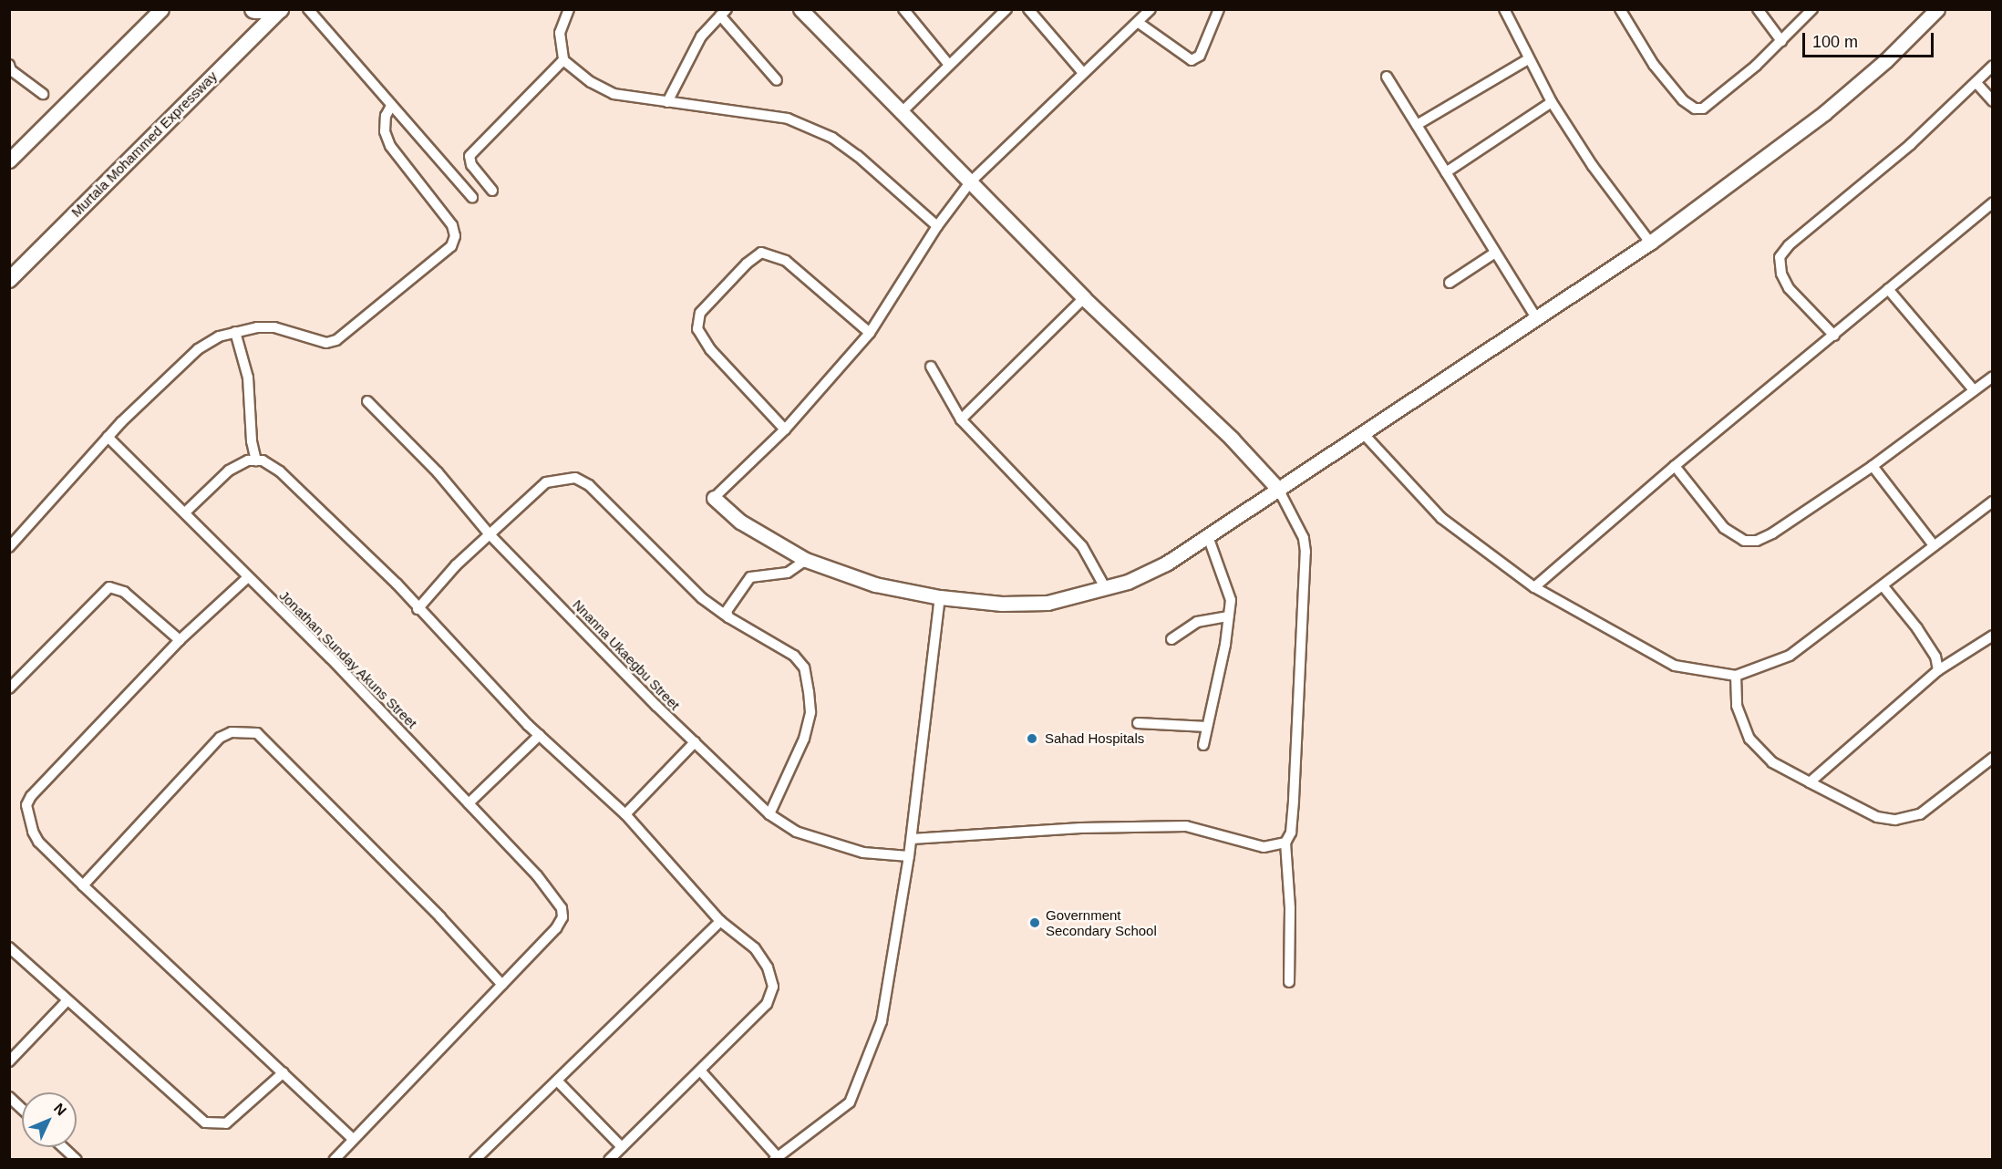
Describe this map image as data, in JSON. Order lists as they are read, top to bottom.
{
  "streets": {
    "main road": ["Murtala Mohammed Expressway"],
    "street": ["Nnanna Ukaegbu Street", "Jonathan Sunday Akuns Street"]
  },
  "places": ["Sahad Hospitals", "Government Secondary School"],
  "scale_bar": "100 m",
  "north": "top right"
}
